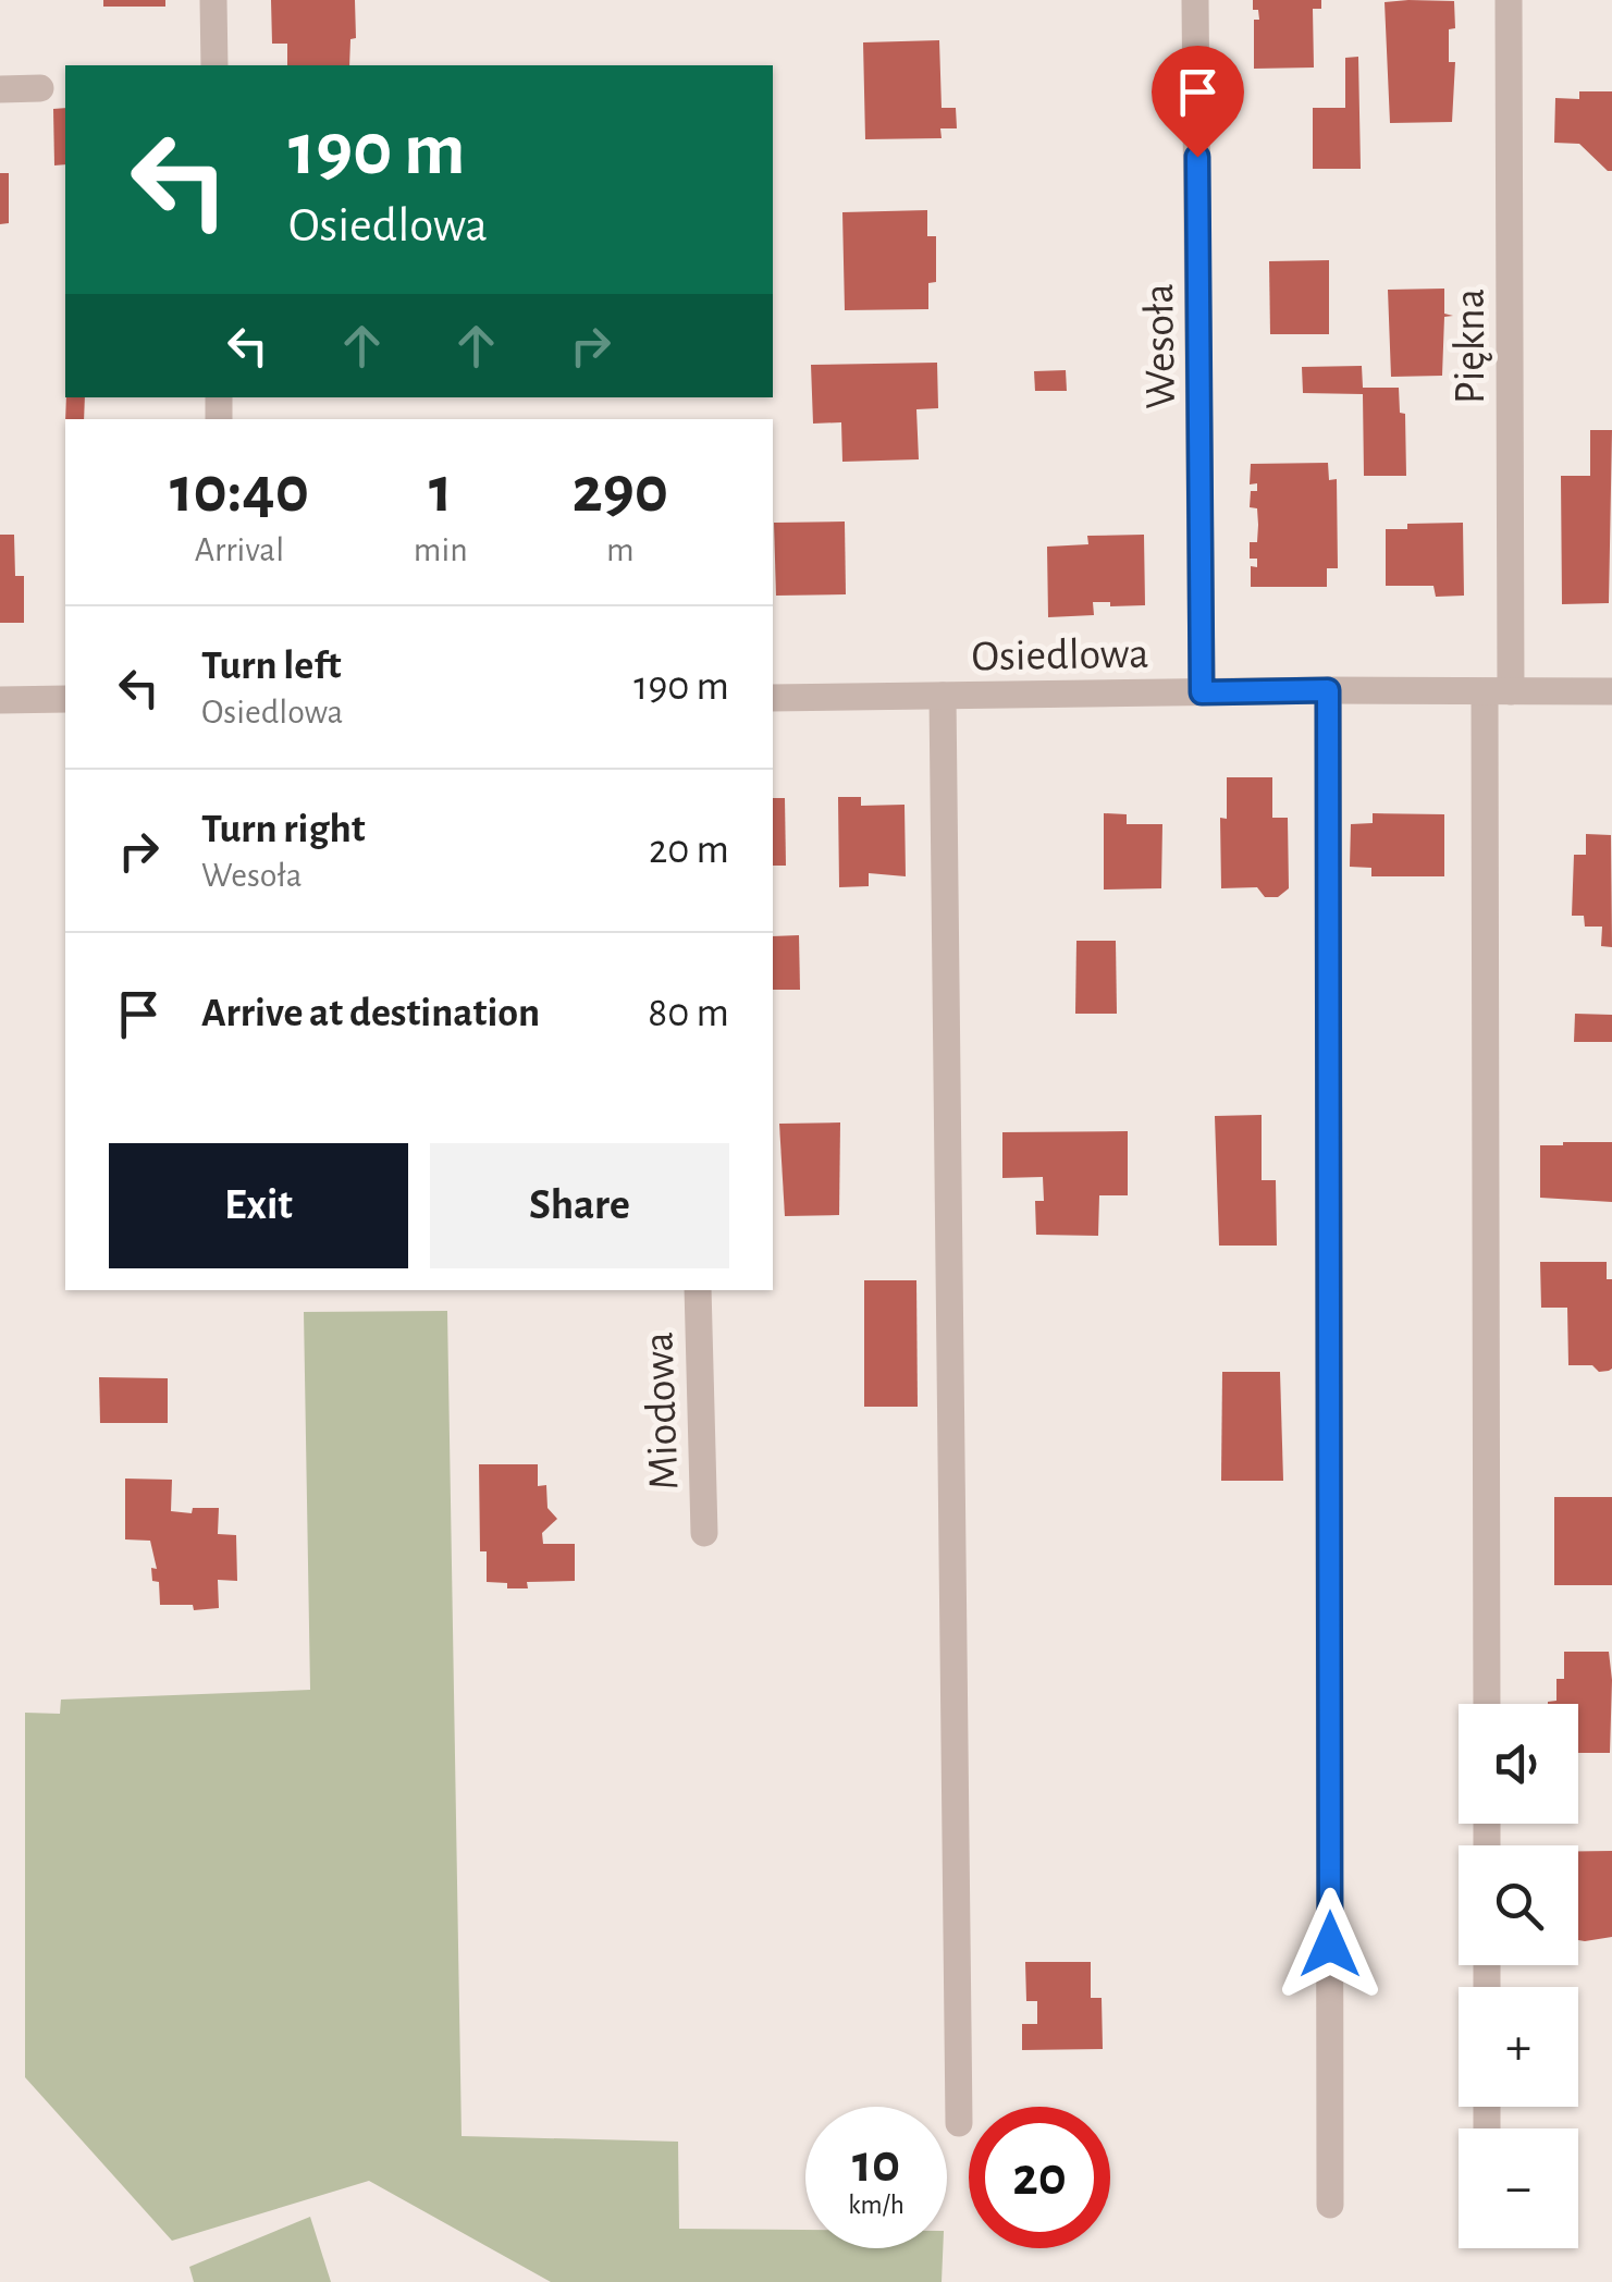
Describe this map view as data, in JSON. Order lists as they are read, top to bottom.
{
  "streets": {
    "street": [
      "Wesoła",
      "Piękna",
      "Osiedlowa",
      "Miodowa"
    ]
  },
  "crossings": [
    ["Wesoła", "Osiedlowa"],
    ["Piękna", "Osiedlowa"]
  ],
  "page": {
    "turn": ["190 m", "Osiedlowa"],
    "eta": [
      "10:40",
      "Arrival",
      "1",
      "min",
      "290",
      "m"
    ],
    "list": [
      {
        "name": "Turn left",
        "note": "Osiedlowa",
        "value": "190 m"
      },
      {
        "name": "Turn right",
        "note": "Wesoła",
        "value": "20 m"
      },
      {
        "name": "Arrive at destination",
        "value": "80 m"
      }
    ],
    "buttons": ["Exit", "Share"],
    "map_buttons": ["+", "−"],
    "speed": "10 km/h",
    "limit": "20"
  }
}
